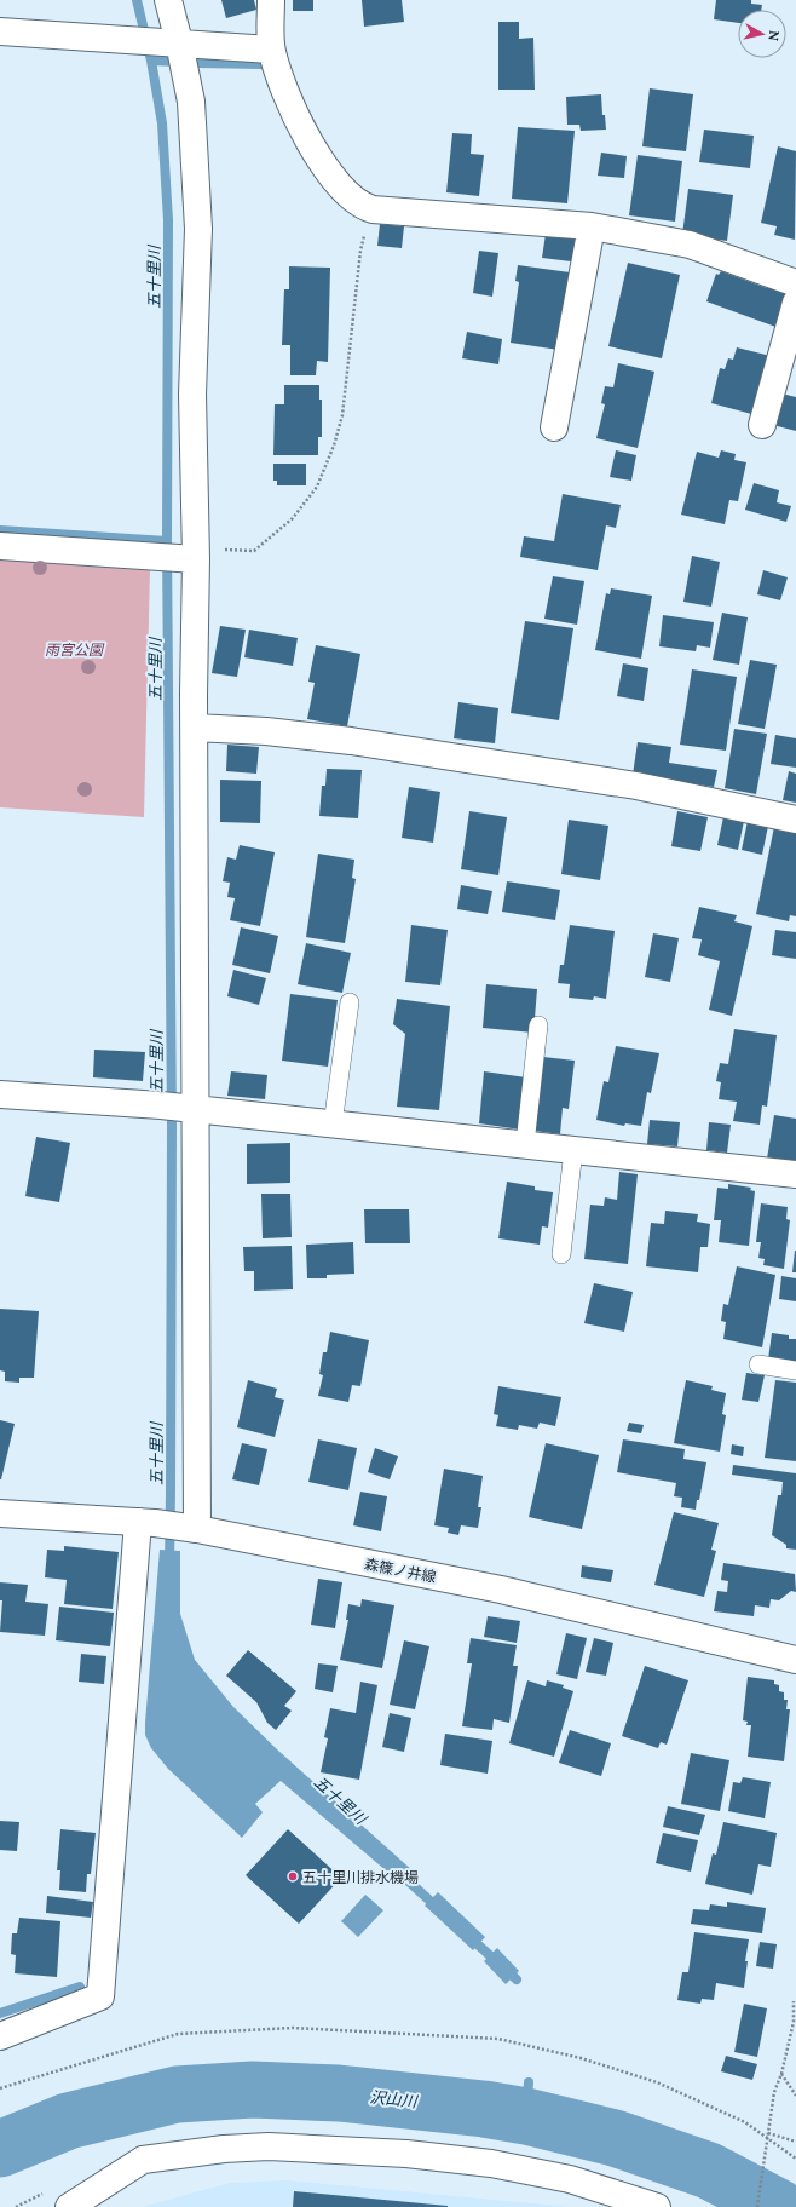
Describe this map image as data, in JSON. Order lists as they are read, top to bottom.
{
  "streets": {
    "street": ["森篠ノ井線"]
  },
  "water": ["五十里川", "沢山川"],
  "parks": ["雨宮公園"],
  "places": ["五十里川排水機場"],
  "north": "right"
}
